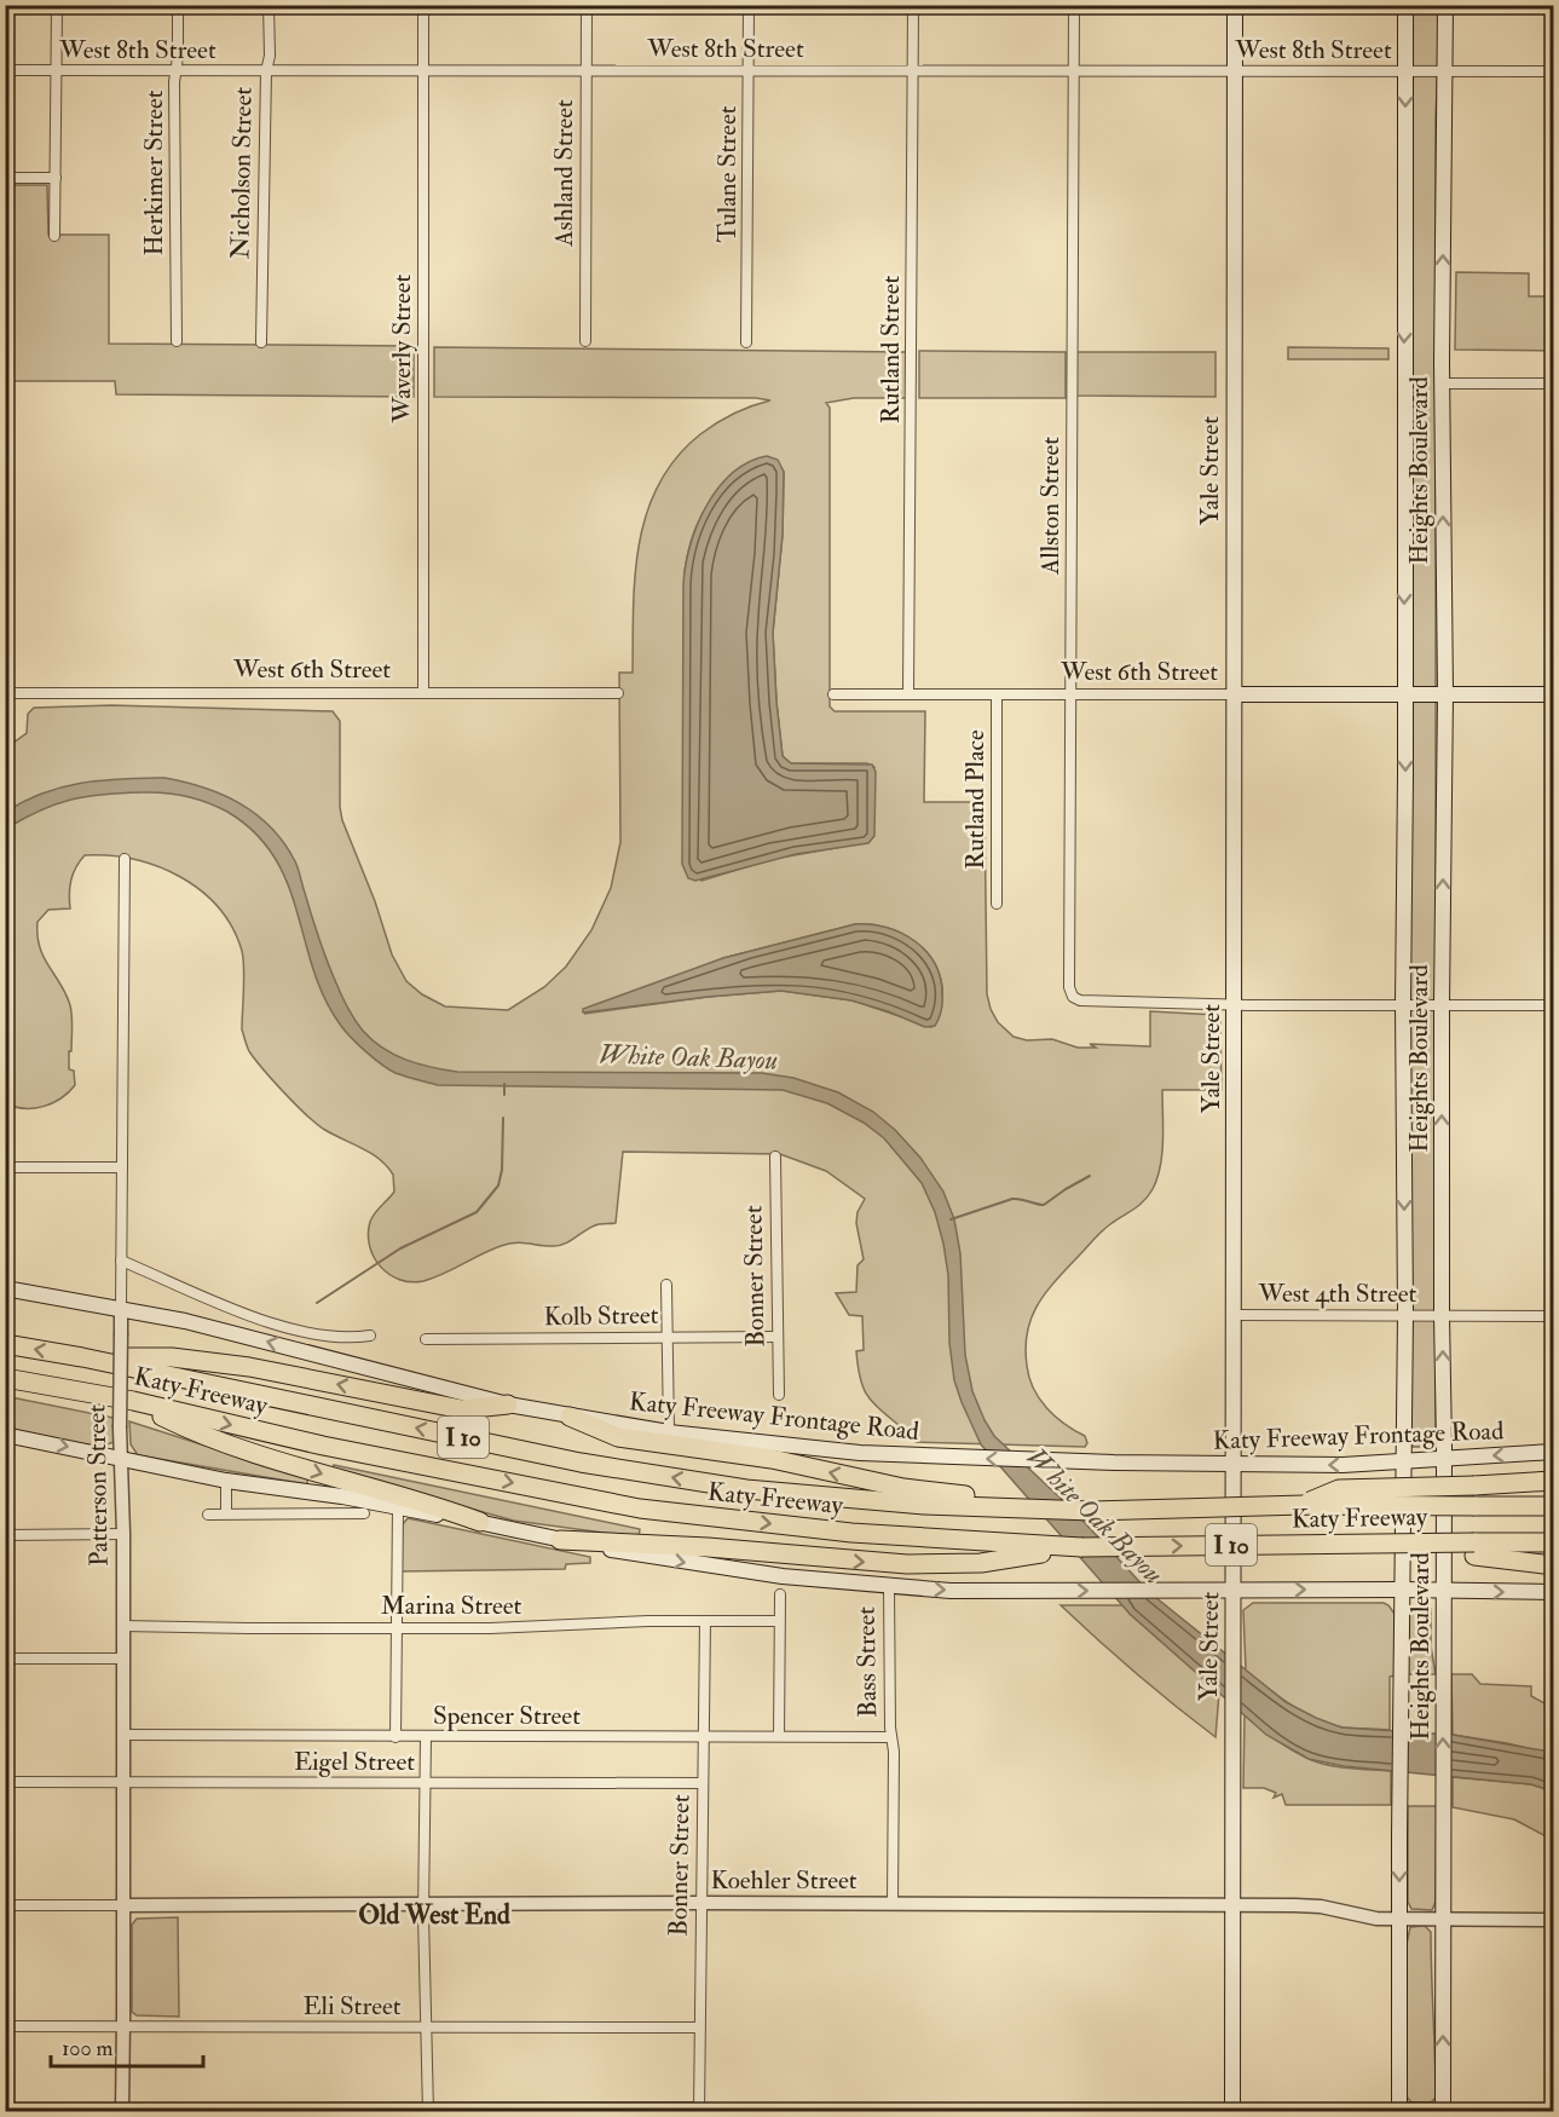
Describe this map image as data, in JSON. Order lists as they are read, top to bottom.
{
  "streets": {
    "highway": ["Katy Freeway", "I 10"],
    "main road": [
      "Yale Street",
      "Heights Boulevard",
      "West 6th Street",
      "Katy Freeway Frontage Road"
    ],
    "street": [
      "West 8th Street",
      "Herkimer Street",
      "Nicholson Street",
      "Ashland Street",
      "Tulane Street",
      "Waverly Street",
      "Rutland Street",
      "Allston Street",
      "Rutland Place",
      "Bonner Street",
      "West 4th Street",
      "Kolb Street",
      "Patterson Street",
      "Marina Street",
      "Bass Street",
      "Spencer Street",
      "Eigel Street",
      "Koehler Street",
      "Eli Street"
    ]
  },
  "crossings": [
    ["West 8th Street", "Herkimer Street"],
    ["West 8th Street", "Nicholson Street"],
    ["West 8th Street", "Ashland Street"],
    ["West 8th Street", "Tulane Street"],
    ["West 8th Street", "Waverly Street"],
    ["West 8th Street", "Rutland Street"],
    ["West 8th Street", "Yale Street"],
    ["West 8th Street", "Heights Boulevard"],
    ["West 8th Street", "Allston Street"],
    ["Waverly Street", "West 6th Street"],
    ["Rutland Street", "West 6th Street"],
    ["Yale Street", "Allston Street"],
    ["Yale Street", "West 6th Street"],
    ["Yale Street", "West 4th Street"],
    ["Yale Street", "Katy Freeway Frontage Road"],
    ["Yale Street", "Koehler Street"],
    ["Heights Boulevard", "West 6th Street"],
    ["Heights Boulevard", "West 4th Street"],
    ["Heights Boulevard", "Katy Freeway Frontage Road"],
    ["Heights Boulevard", "Koehler Street"],
    ["Allston Street", "West 6th Street"],
    ["West 6th Street", "Rutland Place"],
    ["Bonner Street", "Kolb Street"],
    ["Bonner Street", "Marina Street"],
    ["Bonner Street", "Spencer Street"],
    ["Bonner Street", "Eigel Street"],
    ["Bonner Street", "Koehler Street"],
    ["Bonner Street", "Eli Street"],
    ["Katy Freeway Frontage Road", "Patterson Street"],
    ["Patterson Street", "Marina Street"],
    ["Patterson Street", "Spencer Street"],
    ["Patterson Street", "Eigel Street"],
    ["Patterson Street", "Koehler Street"],
    ["Patterson Street", "Eli Street"],
    ["Bass Street", "Spencer Street"],
    ["Bass Street", "Koehler Street"]
  ],
  "districts": ["Old West End"],
  "water": ["White Oak Bayou"],
  "scale_bar": "100 m"
}
